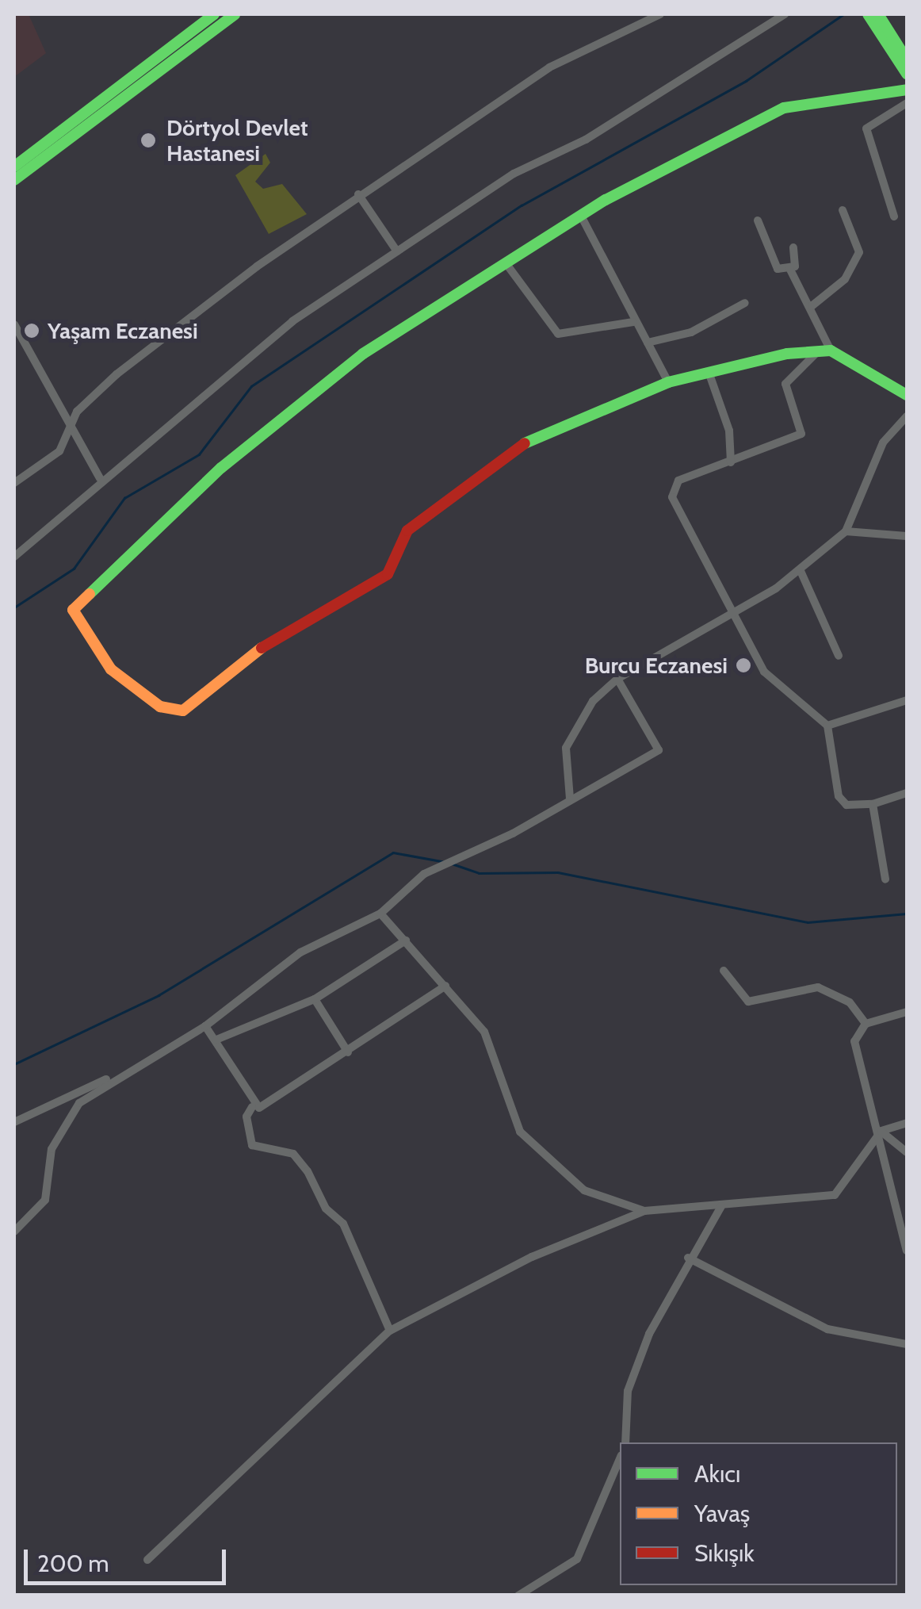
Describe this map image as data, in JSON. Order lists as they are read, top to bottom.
{
  "places": ["Dörtyol Devlet Hastanesi", "Yaşam Eczanesi", "Burcu Eczanesi"],
  "legend": ["Akıcı", "Yavaş", "Sıkışık"],
  "scale_bar": "200 m"
}
